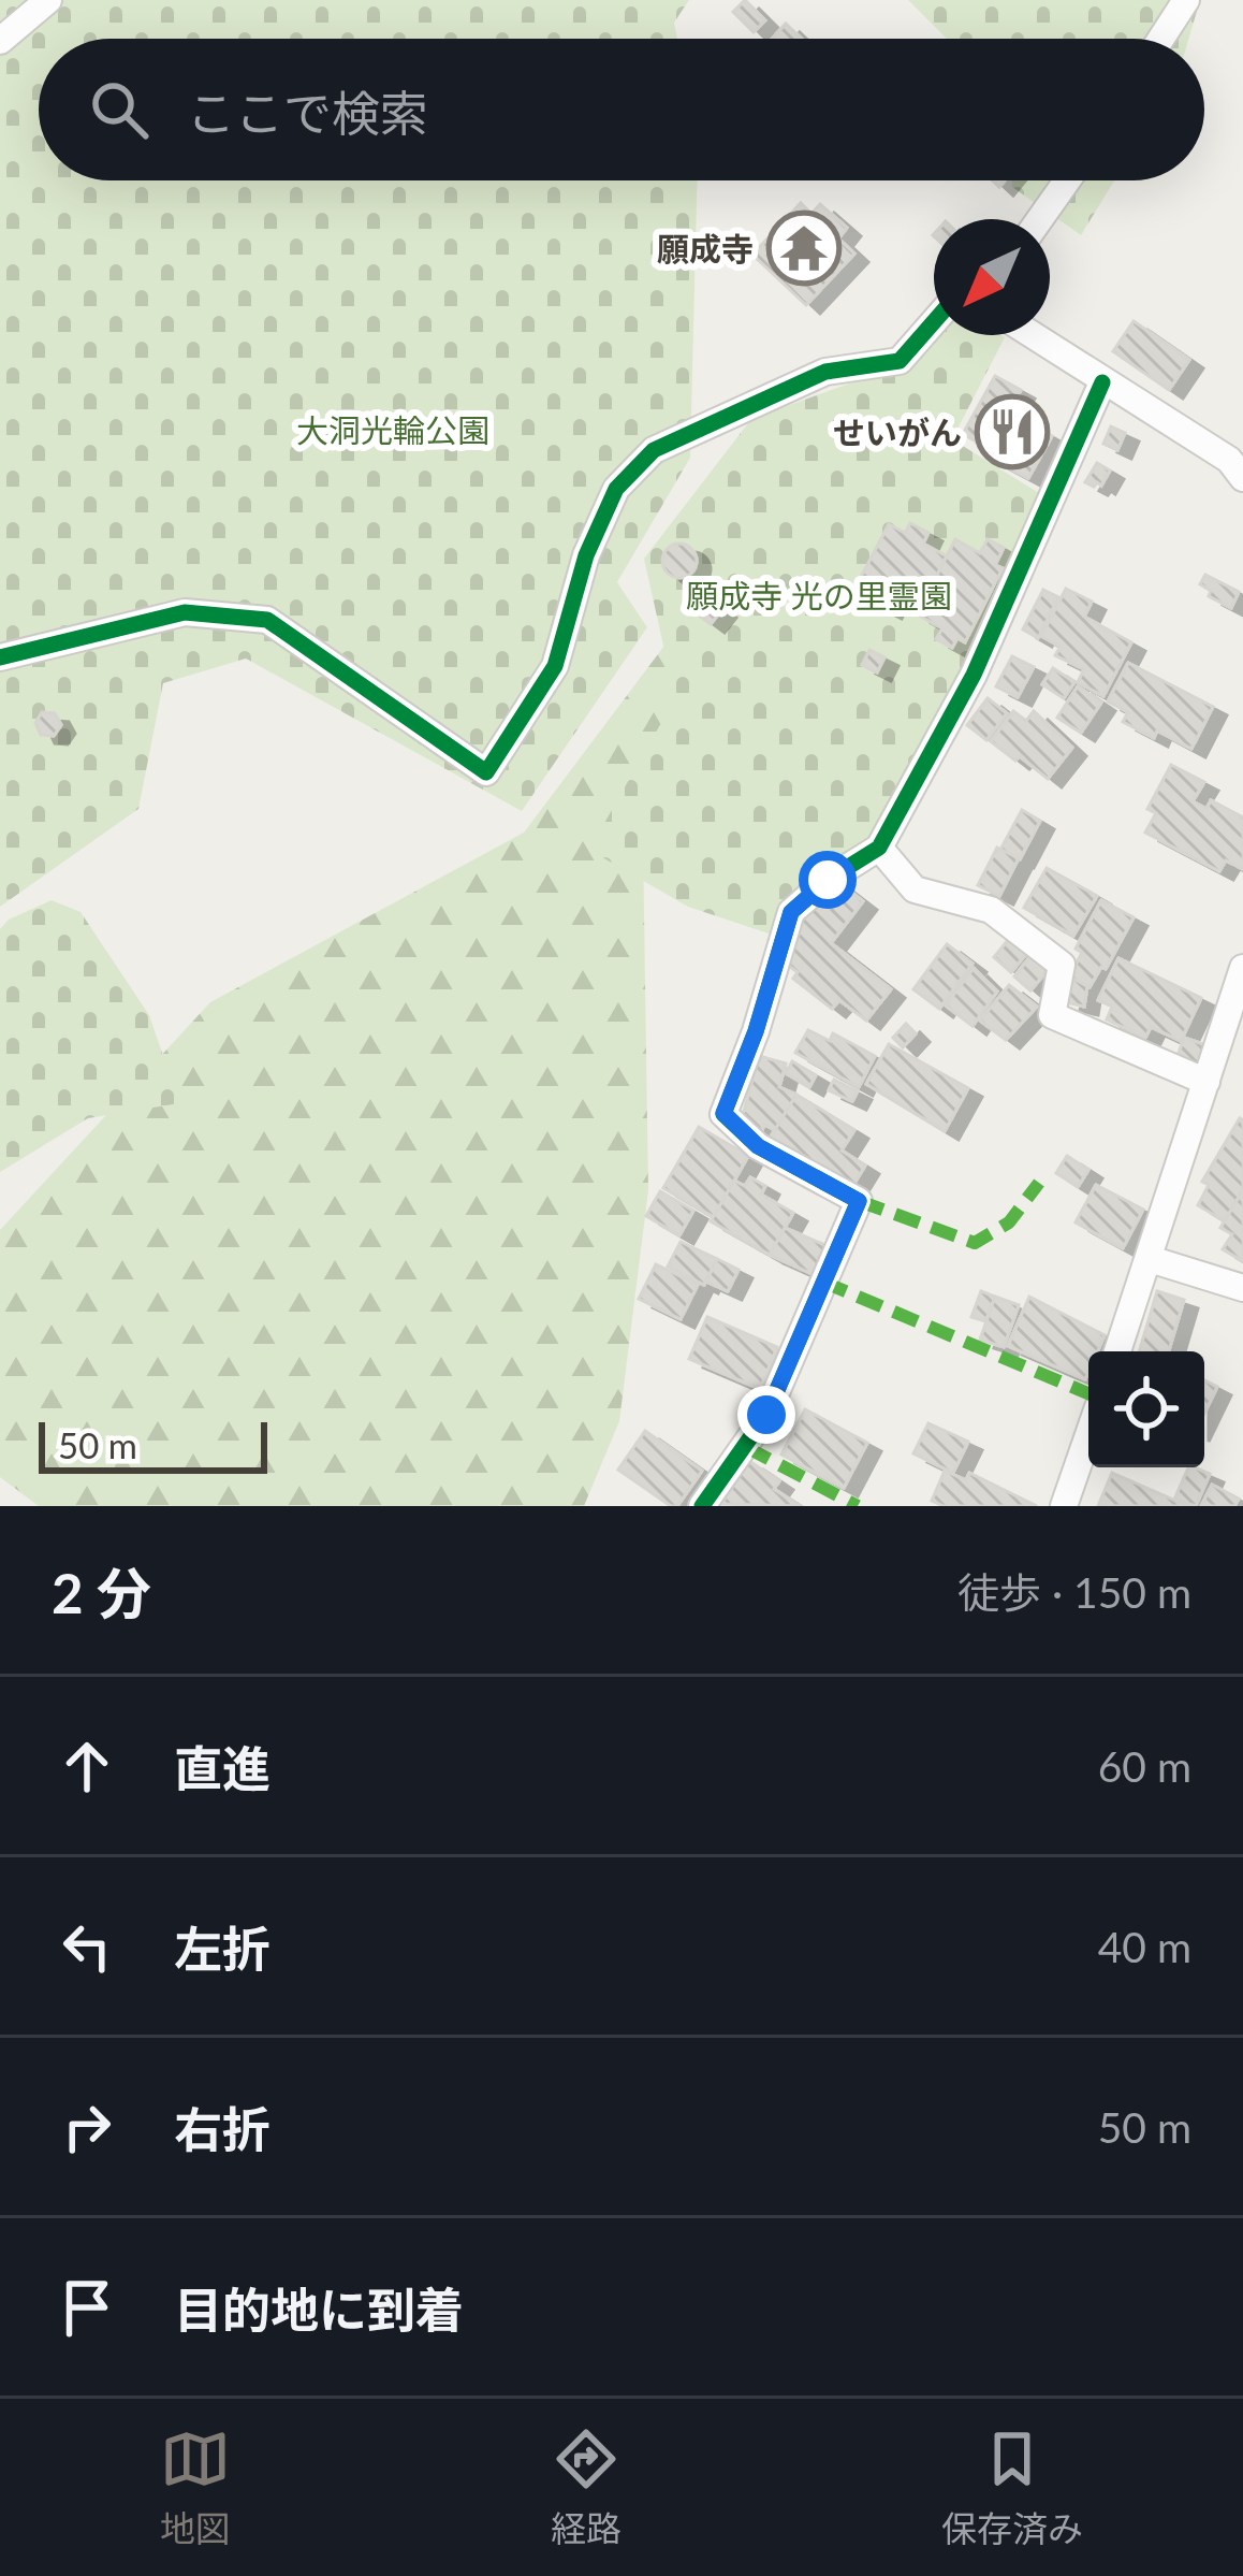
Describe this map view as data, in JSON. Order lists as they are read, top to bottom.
{
  "parks": ["大洞光輪公園", "願成寺 光の里霊園"],
  "places": {
    "temple": ["願成寺"],
    "restaurant": ["せいがん"]
  },
  "scale_bar": "50 m",
  "north": "bottom left",
  "page": {
    "search": "ここで検索",
    "scale": "50 m",
    "heading": ["2 分", "徒歩 · 150 m"],
    "list": [
      ["直進", "60 m"],
      ["左折", "40 m"],
      ["右折", "50 m"],
      "目的地に到着"
    ],
    "nav": ["地図", "経路", "保存済み"]
  }
}
